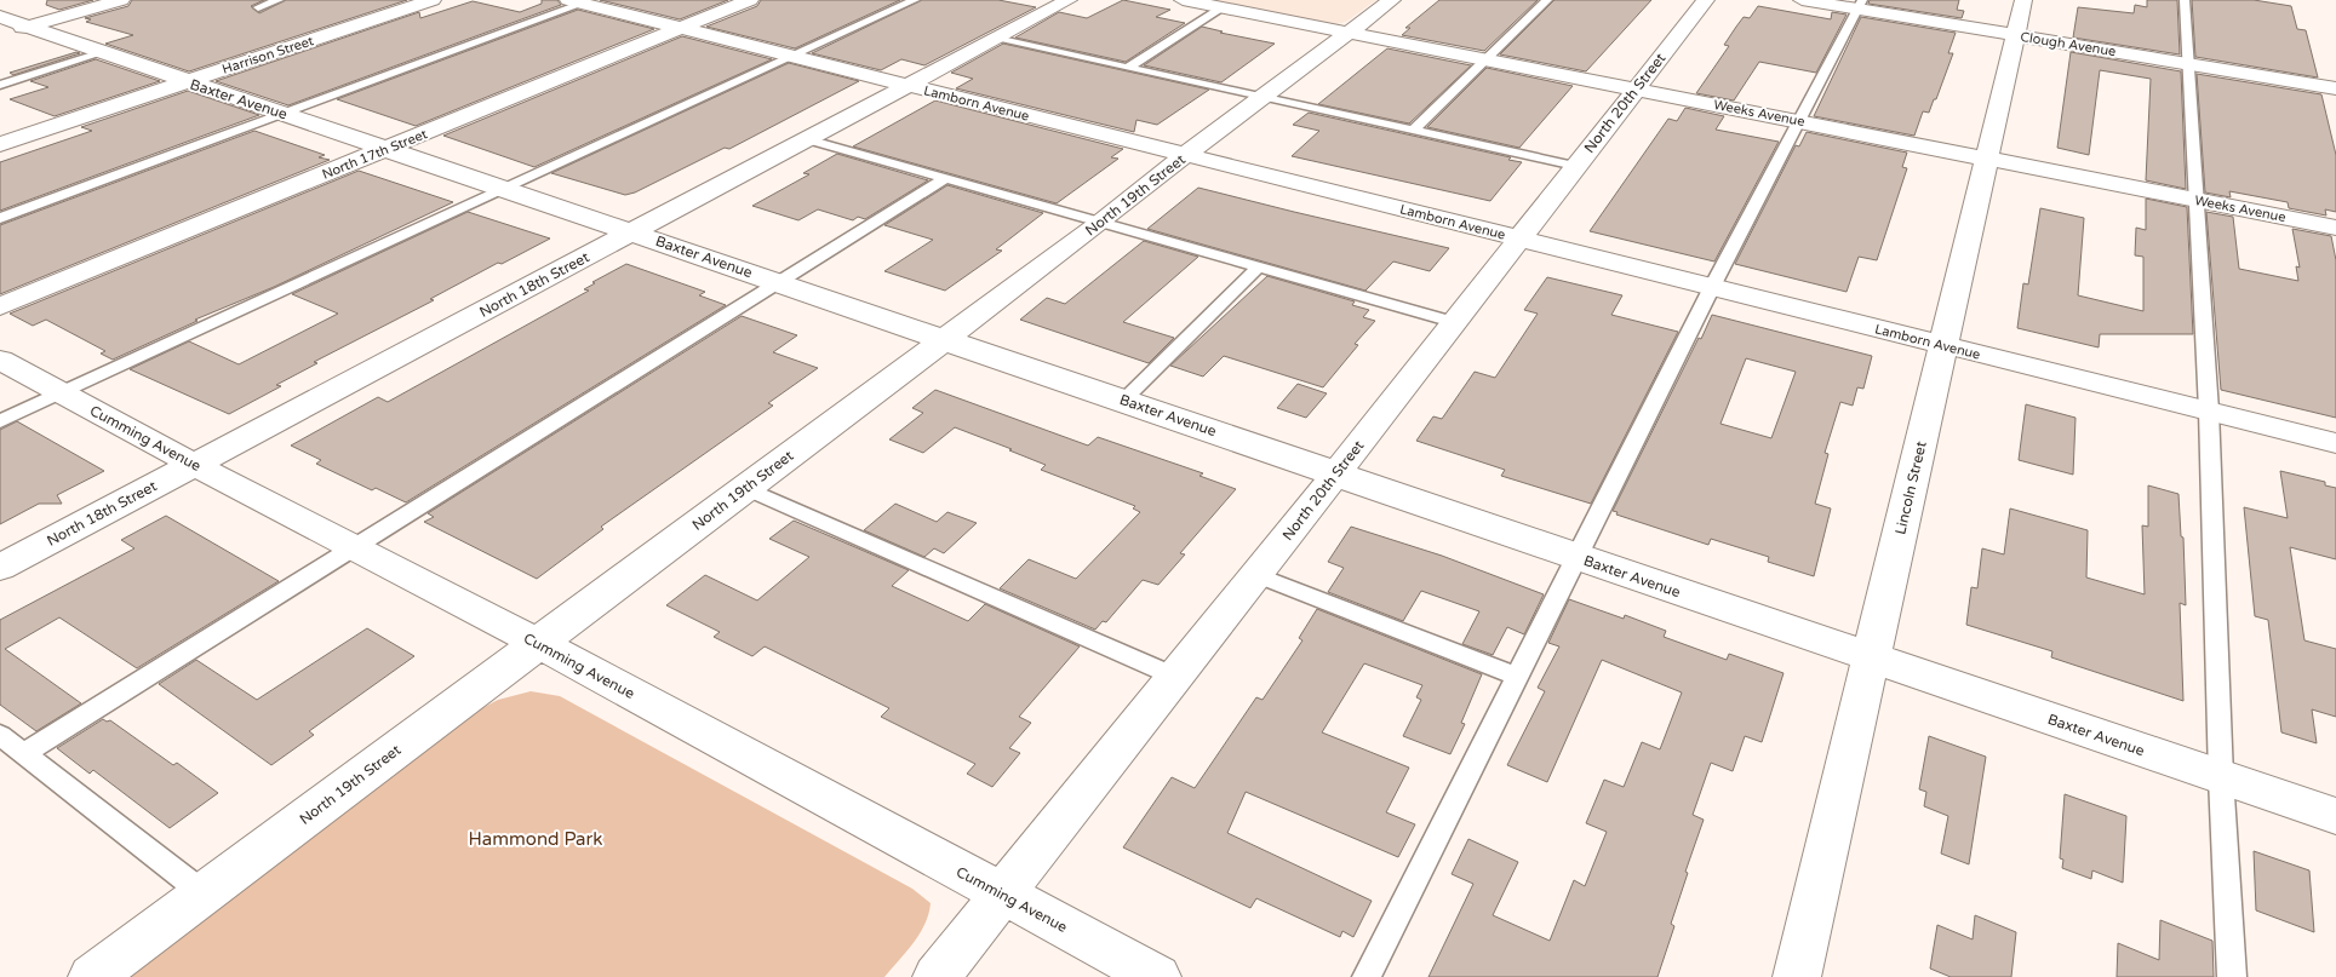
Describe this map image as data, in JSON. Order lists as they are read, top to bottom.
{
  "streets": {
    "street": [
      "Clough Avenue",
      "Harrison Street",
      "Baxter Avenue",
      "Lamborn Avenue",
      "North 20th Street",
      "Weeks Avenue",
      "North 17th Street",
      "North 19th Street",
      "North 18th Street",
      "Cumming Avenue",
      "Lincoln Street"
    ]
  },
  "crossings": [
    ["Clough Avenue", "Lincoln Street"],
    ["Harrison Street", "Baxter Avenue"],
    ["Baxter Avenue", "North 20th Street"],
    ["Baxter Avenue", "North 17th Street"],
    ["Baxter Avenue", "North 19th Street"],
    ["Baxter Avenue", "North 18th Street"],
    ["Baxter Avenue", "Lincoln Street"],
    ["Lamborn Avenue", "North 20th Street"],
    ["Lamborn Avenue", "North 17th Street"],
    ["Lamborn Avenue", "North 19th Street"],
    ["Lamborn Avenue", "North 18th Street"],
    ["Lamborn Avenue", "Lincoln Street"],
    ["North 20th Street", "Weeks Avenue"],
    ["North 20th Street", "Cumming Avenue"],
    ["Weeks Avenue", "North 19th Street"],
    ["Weeks Avenue", "Lincoln Street"],
    ["North 19th Street", "Cumming Avenue"],
    ["North 18th Street", "Cumming Avenue"]
  ],
  "parks": ["Hammond Park"]
}
